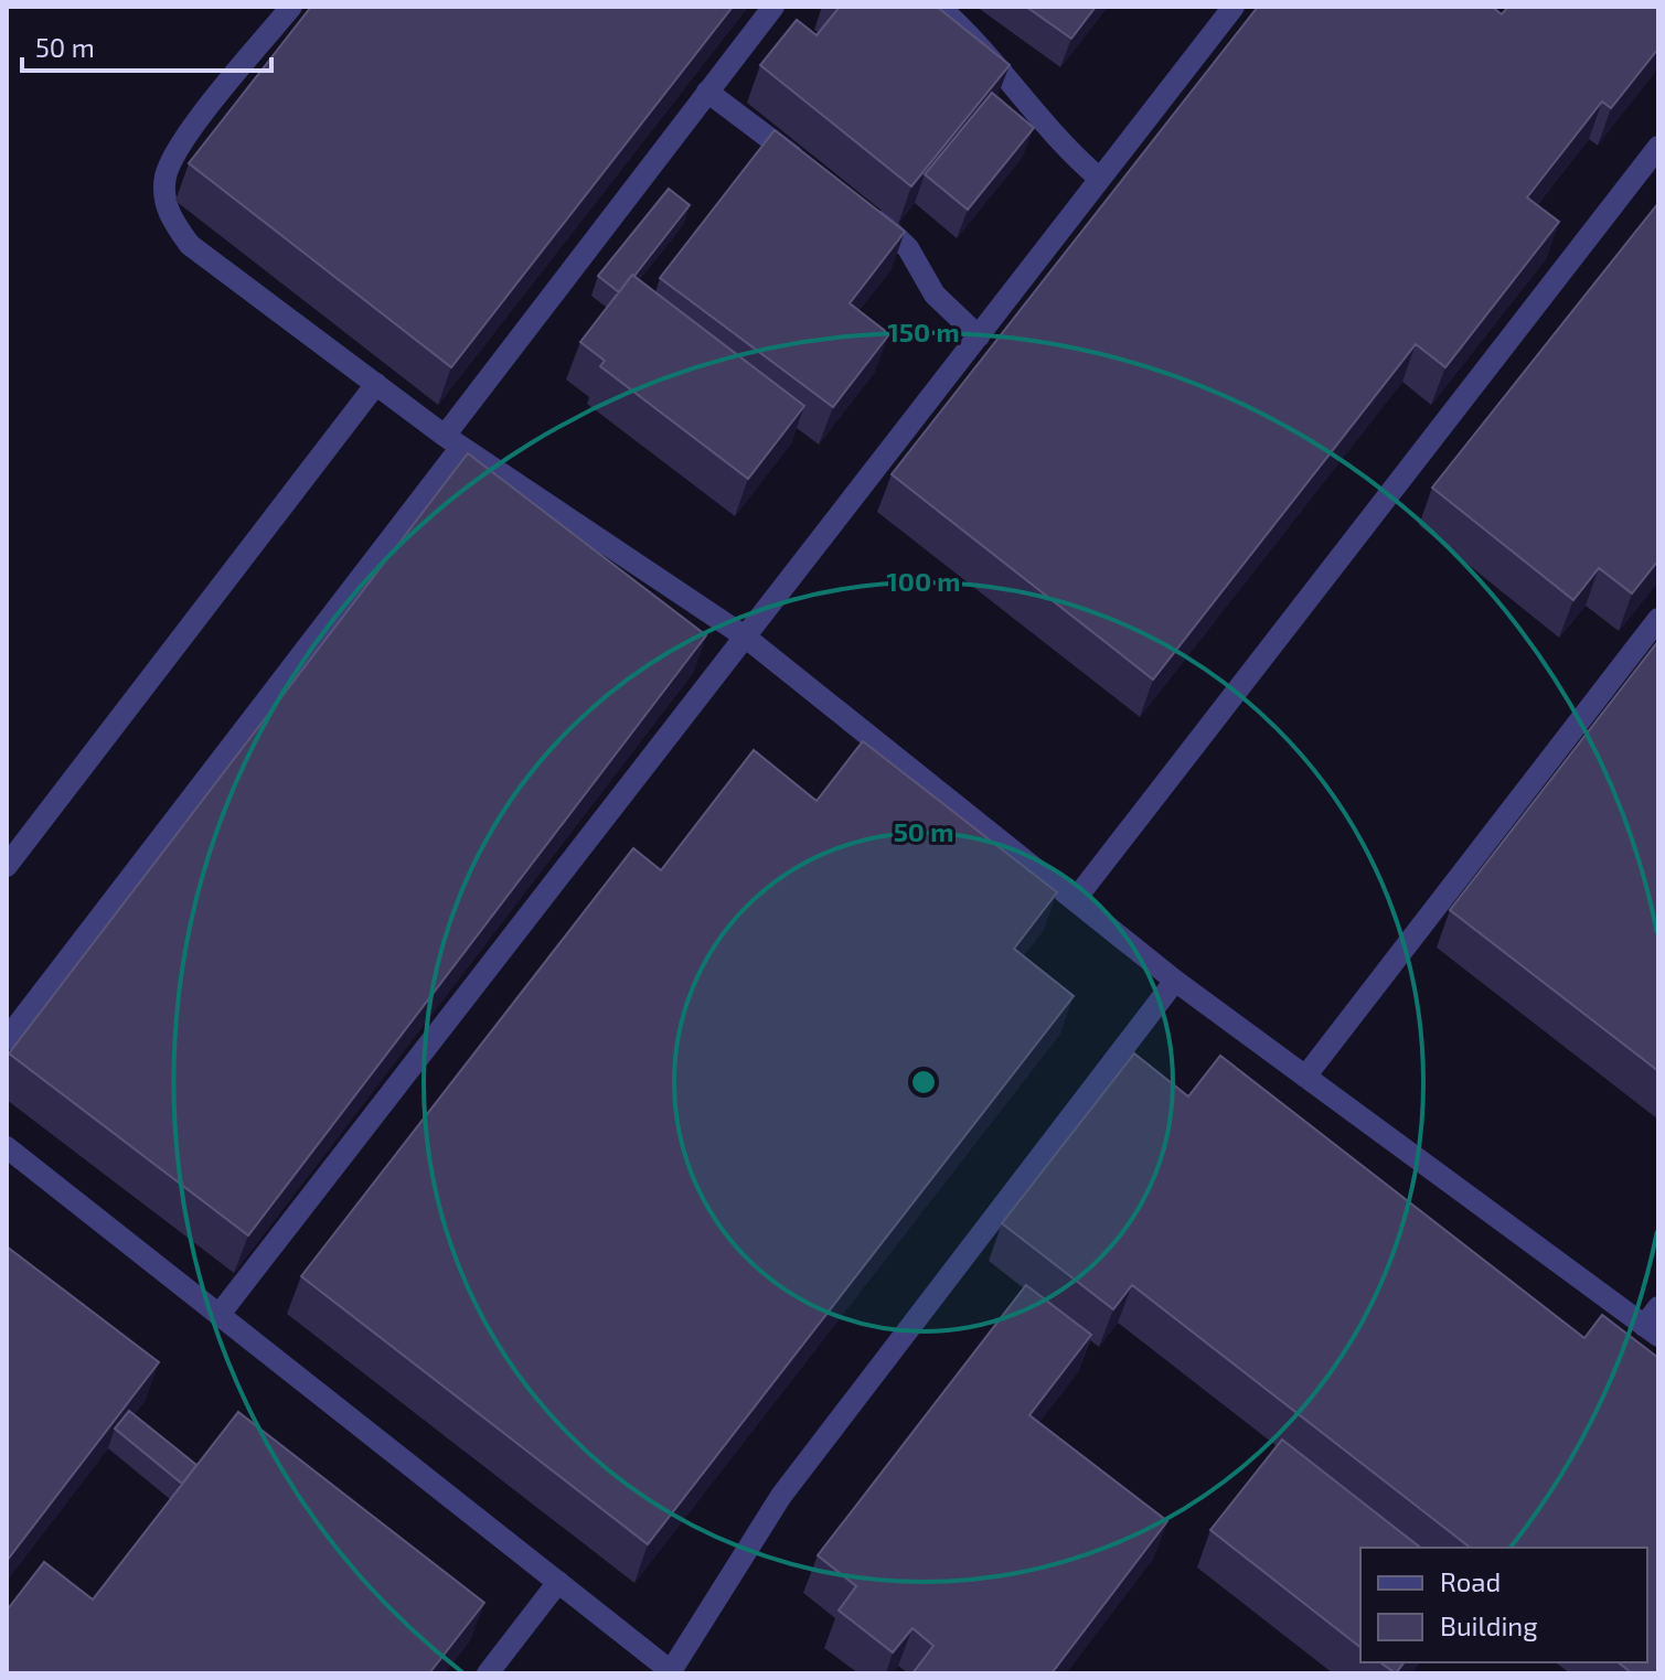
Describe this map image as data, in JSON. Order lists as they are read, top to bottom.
{
  "legend": ["Road", "Building"],
  "scale_bar": "50 m",
  "rings": ["150 m", "100 m", "50 m"]
}
